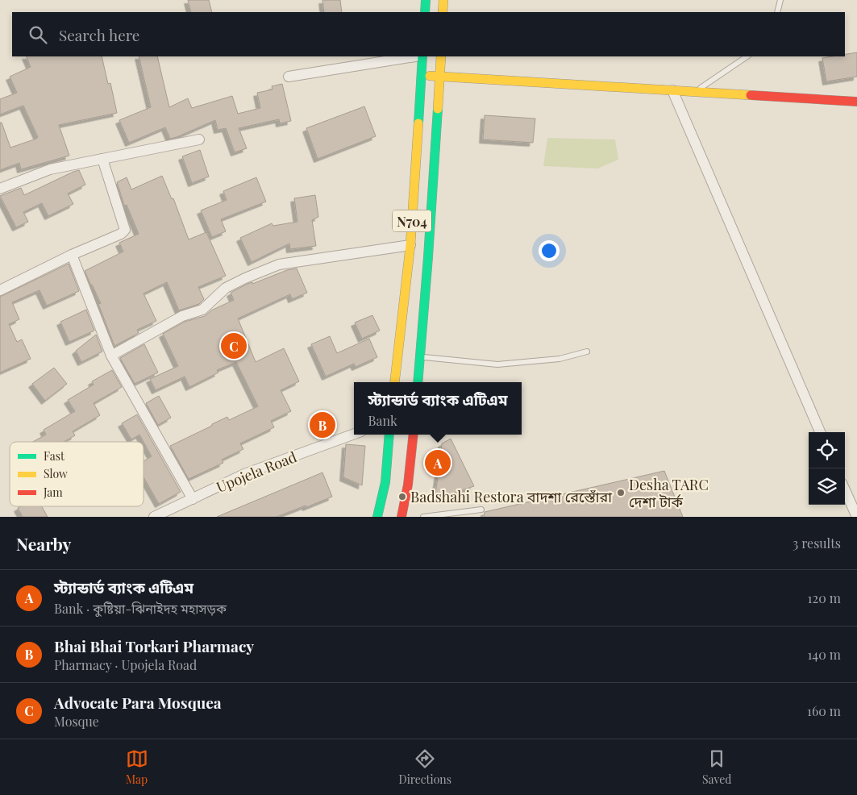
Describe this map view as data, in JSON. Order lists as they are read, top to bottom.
{
  "streets": {
    "main road": ["N704"],
    "street": ["Upojela Road"]
  },
  "places": ["Desha TARC দেশা টার্ক", "Badshahi Restora বাদশা রেস্তোঁরা"],
  "legend": ["Fast", "Slow", "Jam"],
  "page": {
    "search": "Search here",
    "pins": ["C", "B", "A"],
    "popup": ["স্ট্যান্ডার্ড ব্যাংক এটিএম", "Bank"],
    "heading": ["Nearby", "3 results"],
    "list": [
      {
        "mark": "A",
        "name": "স্ট্যান্ডার্ড ব্যাংক এটিএম",
        "note": "Bank · কুষ্টিয়া-ঝিনাইদহ মহাসড়ক",
        "value": "120 m"
      },
      {
        "mark": "B",
        "name": "Bhai Bhai Torkari Pharmacy",
        "note": "Pharmacy · Upojela Road",
        "value": "140 m"
      },
      {
        "mark": "C",
        "name": "Advocate Para Mosquea",
        "note": "Mosque",
        "value": "160 m"
      }
    ],
    "nav": ["Map", "Directions", "Saved"]
  }
}
